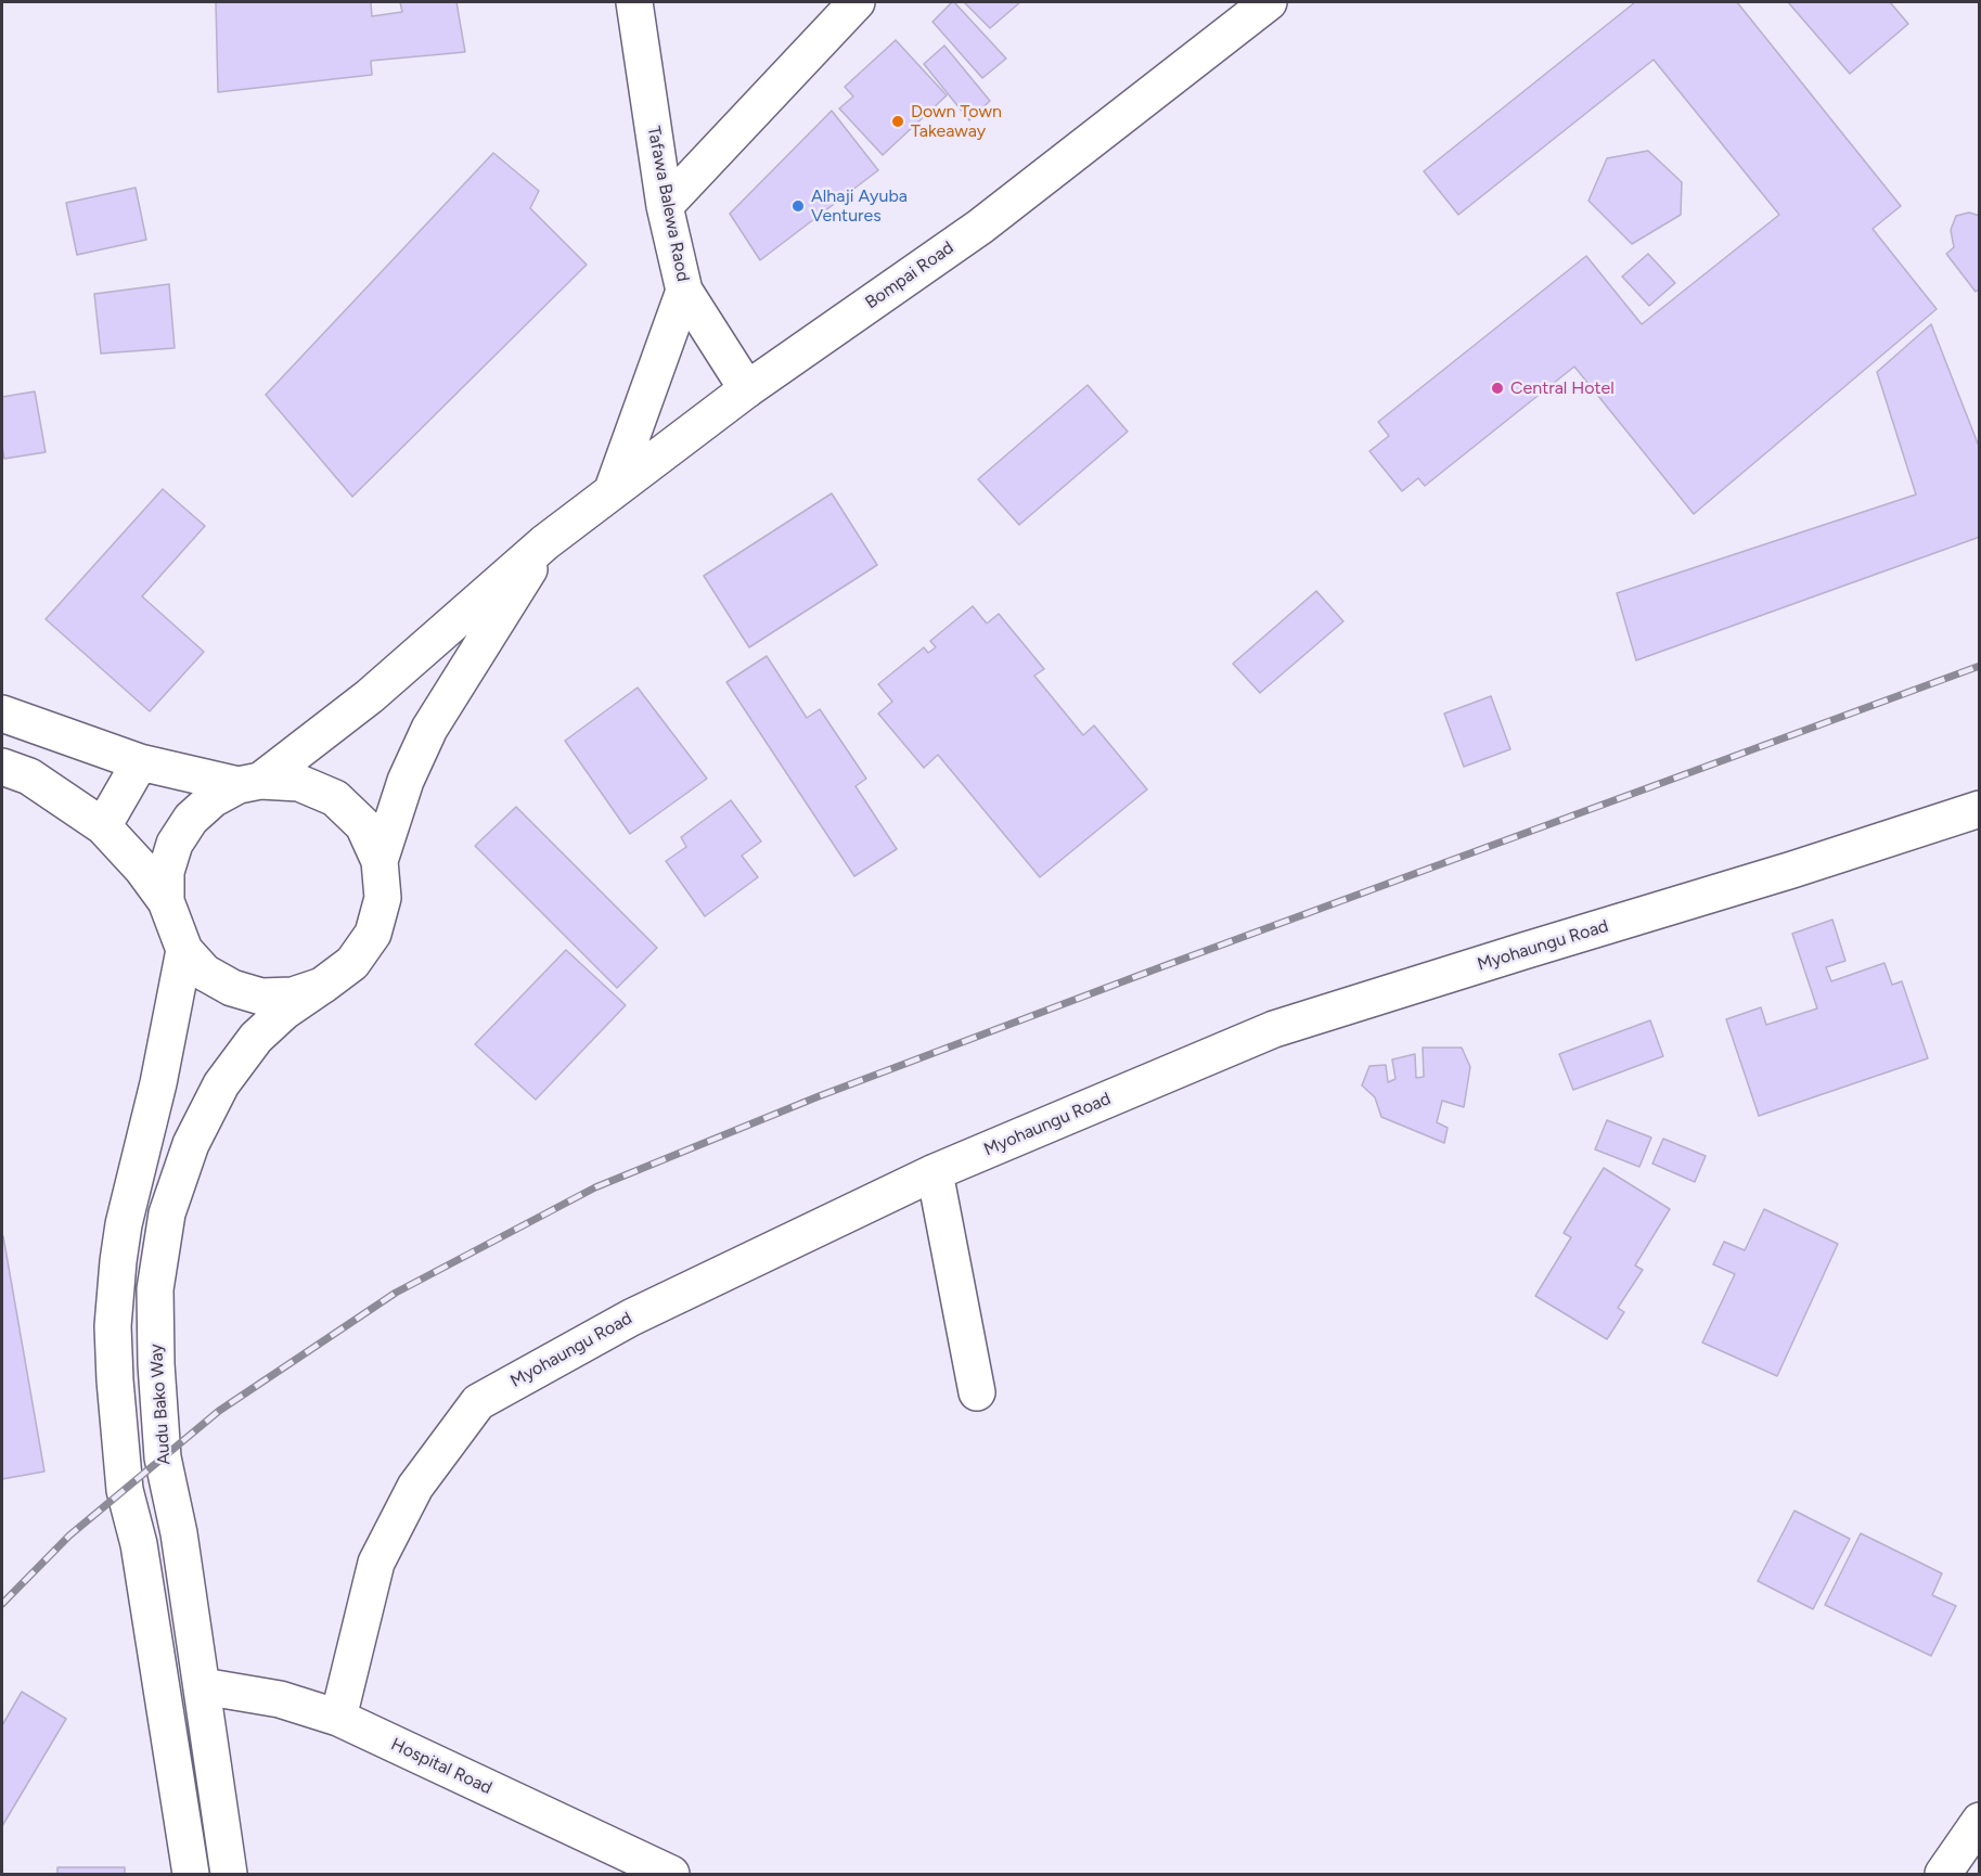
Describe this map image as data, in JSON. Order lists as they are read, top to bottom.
{
  "streets": {
    "main road": [
      "Tafawa Balewa Raod",
      "Bompai Road",
      "Myohaungu Road",
      "Audu Bako Way",
      "Hospital Road"
    ]
  },
  "crossings": [
    ["Tafawa Balewa Raod", "Bompai Road"],
    ["Bompai Road", "Audu Bako Way"],
    ["Myohaungu Road", "Hospital Road"],
    ["Audu Bako Way", "Hospital Road"]
  ],
  "places": ["Down Town Takeaway", "Alhaji Ayuba Ventures", "Central Hotel"]
}
